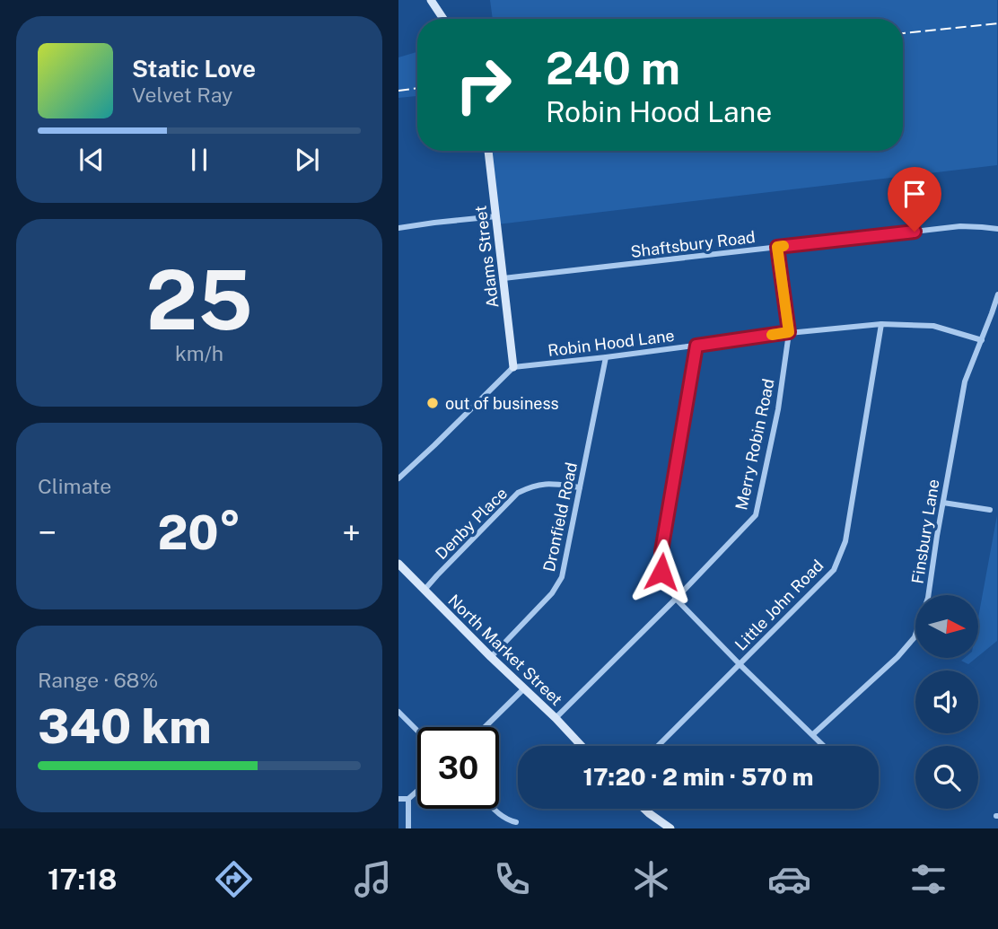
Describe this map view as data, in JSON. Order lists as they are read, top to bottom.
{
  "streets": {
    "street": [
      "Shaftsbury Road",
      "Adams Street",
      "Robin Hood Lane",
      "Merry Robin Road",
      "Dronfield Road",
      "Denby Place",
      "Finsbury Lane",
      "Little John Road",
      "North Market Street"
    ]
  },
  "crossings": [
    ["Shaftsbury Road", "Adams Street"],
    ["Shaftsbury Road", "Merry Robin Road"],
    ["Adams Street", "Robin Hood Lane"],
    ["Robin Hood Lane", "Merry Robin Road"],
    ["Robin Hood Lane", "Dronfield Road"],
    ["Robin Hood Lane", "Finsbury Lane"],
    ["Robin Hood Lane", "Little John Road"],
    ["Merry Robin Road", "North Market Street"],
    ["Dronfield Road", "Denby Place"],
    ["Dronfield Road", "North Market Street"],
    ["Denby Place", "North Market Street"]
  ],
  "places": ["out of business"],
  "north": "right",
  "page": {
    "turn": ["240 m", "Robin Hood Lane"],
    "song": ["Static Love", "Velvet Ray"],
    "tile": [
      ["25", "km/h"],
      "Climate",
      ["Range · 68%", "340 km"]
    ],
    "heat": ["−", "20°", "+"],
    "limit": "30",
    "trip": "17:20 · 2 min · 570 m",
    "tabs": "17:18"
  }
}
